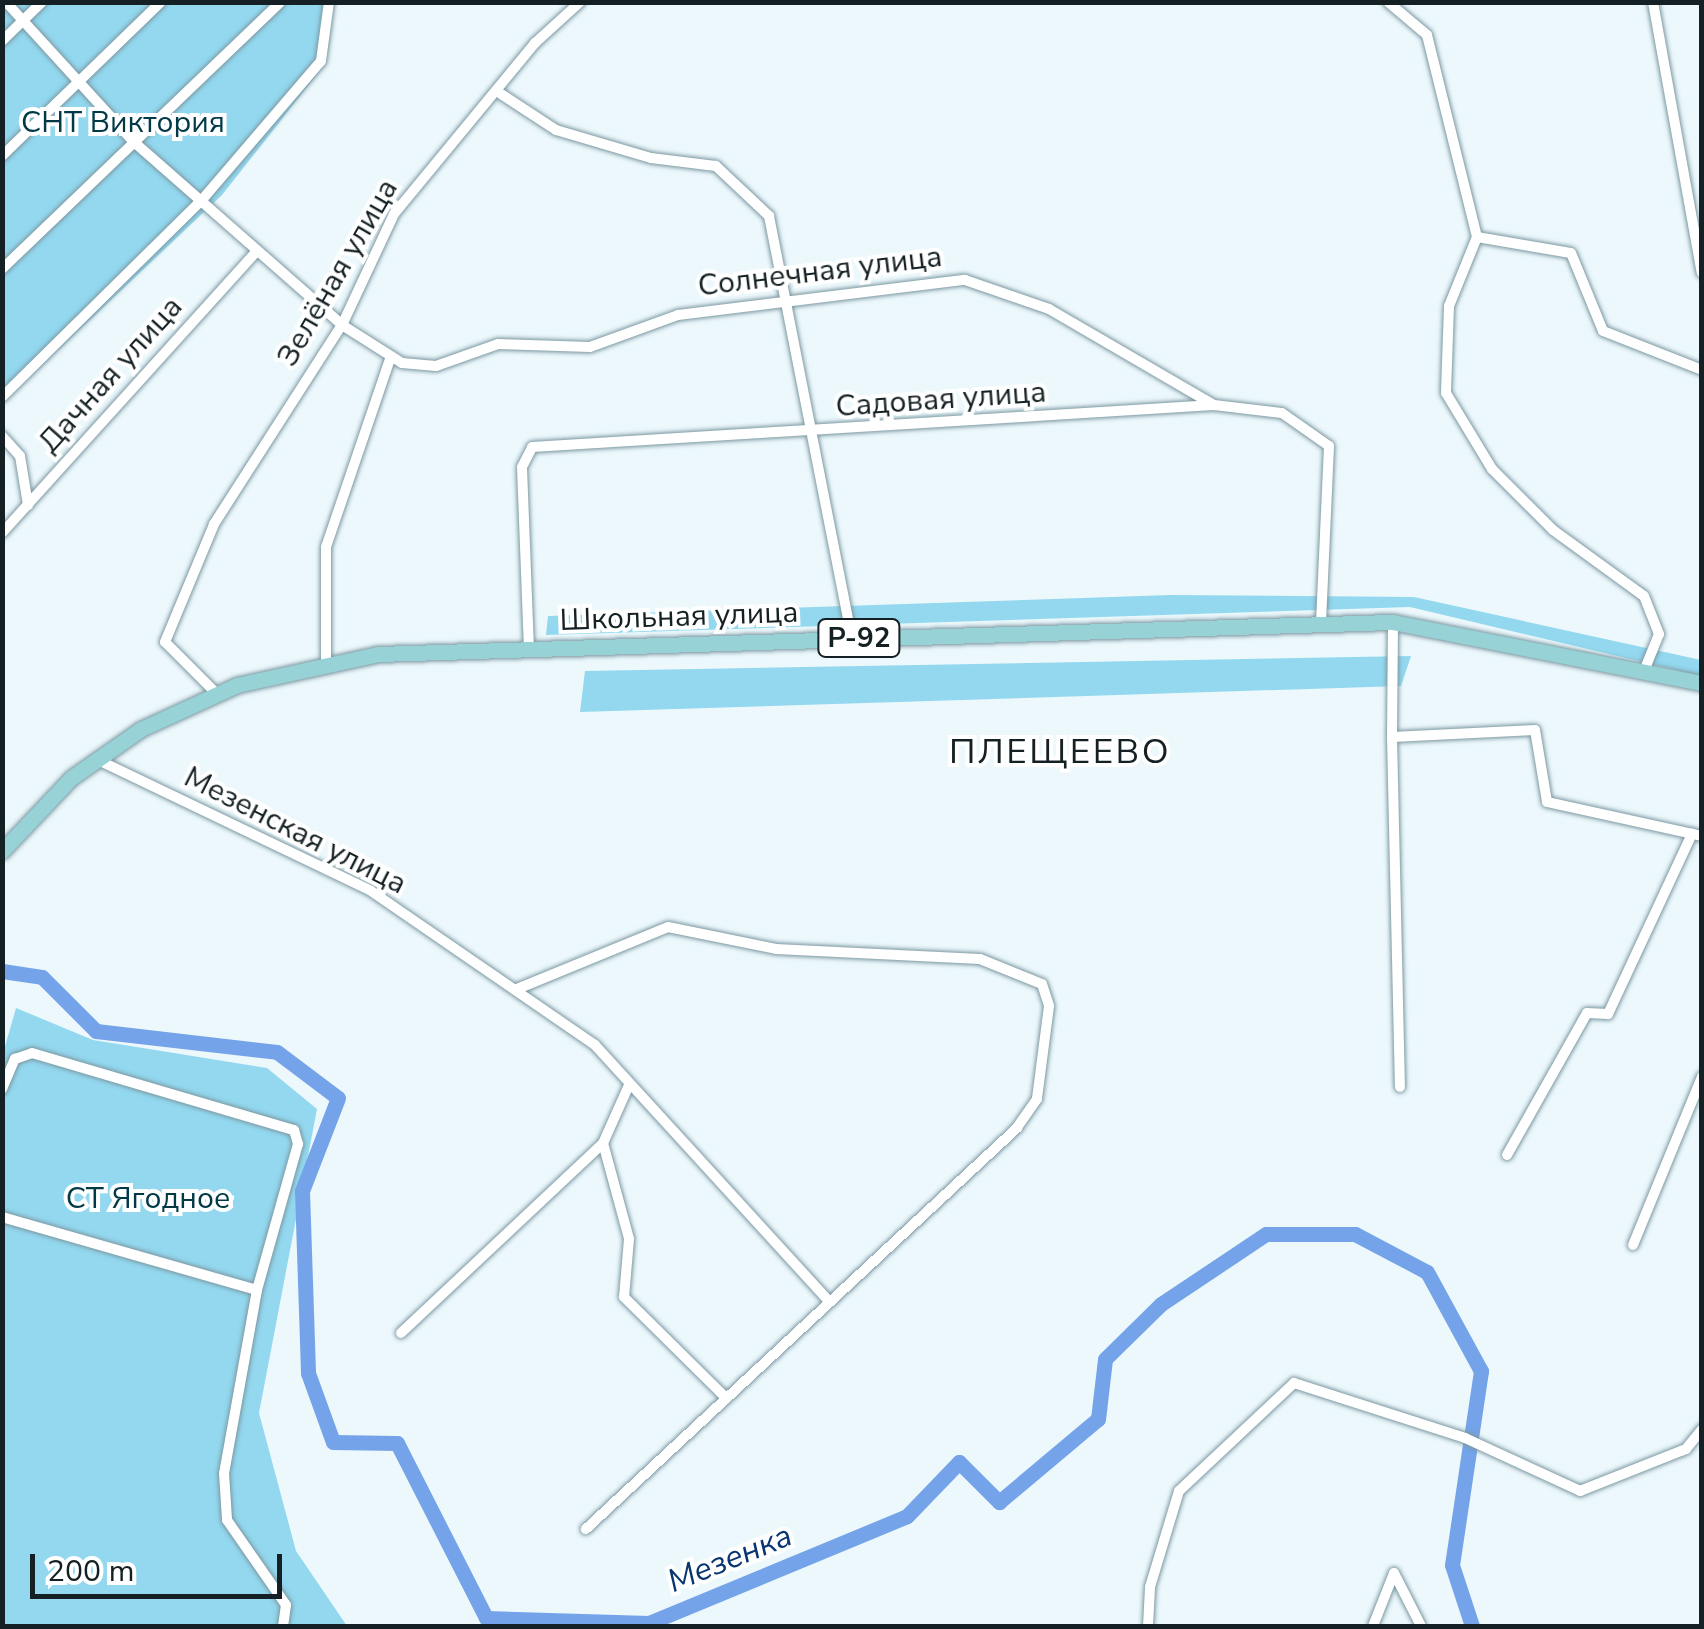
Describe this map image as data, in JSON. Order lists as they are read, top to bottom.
{
  "streets": {
    "main road": ["Школьная улица", "Р-92"],
    "street": [
      "Солнечная улица",
      "Зелёная улица",
      "Дачная улица",
      "Садовая улица",
      "Мезенская улица"
    ]
  },
  "crossings": [
    ["Солнечная улица", "Садовая улица"],
    ["Зелёная улица", "Р-92"],
    ["Садовая улица", "Школьная улица"],
    ["Школьная улица", "Р-92"],
    ["Р-92", "Мезенская улица"]
  ],
  "districts": ["ПЛЕЩЕЕВО"],
  "water": ["Мезенка"],
  "parks": ["СНТ Виктория", "СТ Ягодное"],
  "scale_bar": "200 m"
}
